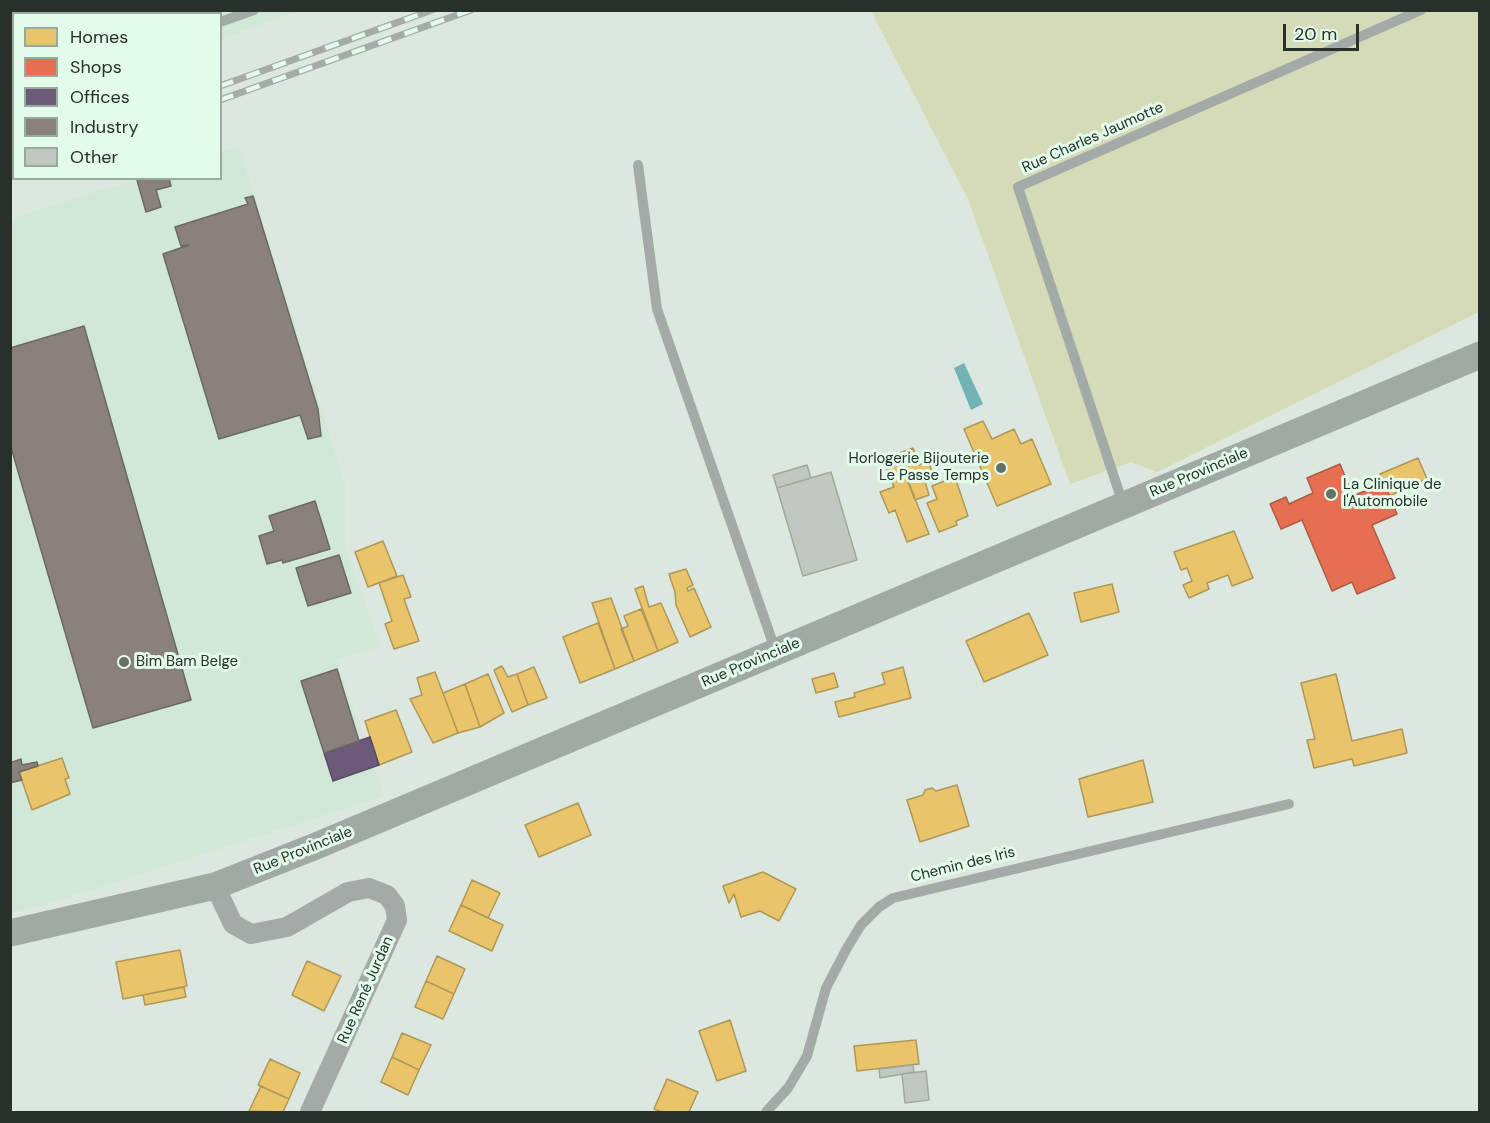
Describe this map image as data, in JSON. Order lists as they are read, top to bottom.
{
  "streets": {
    "main road": ["Rue Provinciale"],
    "street": ["Rue René Jurdan"],
    "lane": ["Rue Charles Jaumotte", "Chemin des Iris"]
  },
  "crossings": [
    ["Rue Charles Jaumotte", "Rue Provinciale"],
    ["Rue Provinciale", "Rue René Jurdan"]
  ],
  "places": ["Horlogerie Bijouterie Le Passe Temps", "La Clinique de l'Automobile", "Bim Bam Belge"],
  "legend": [
    "Homes",
    "Shops",
    "Offices",
    "Industry",
    "Other"
  ],
  "scale_bar": "20 m"
}
